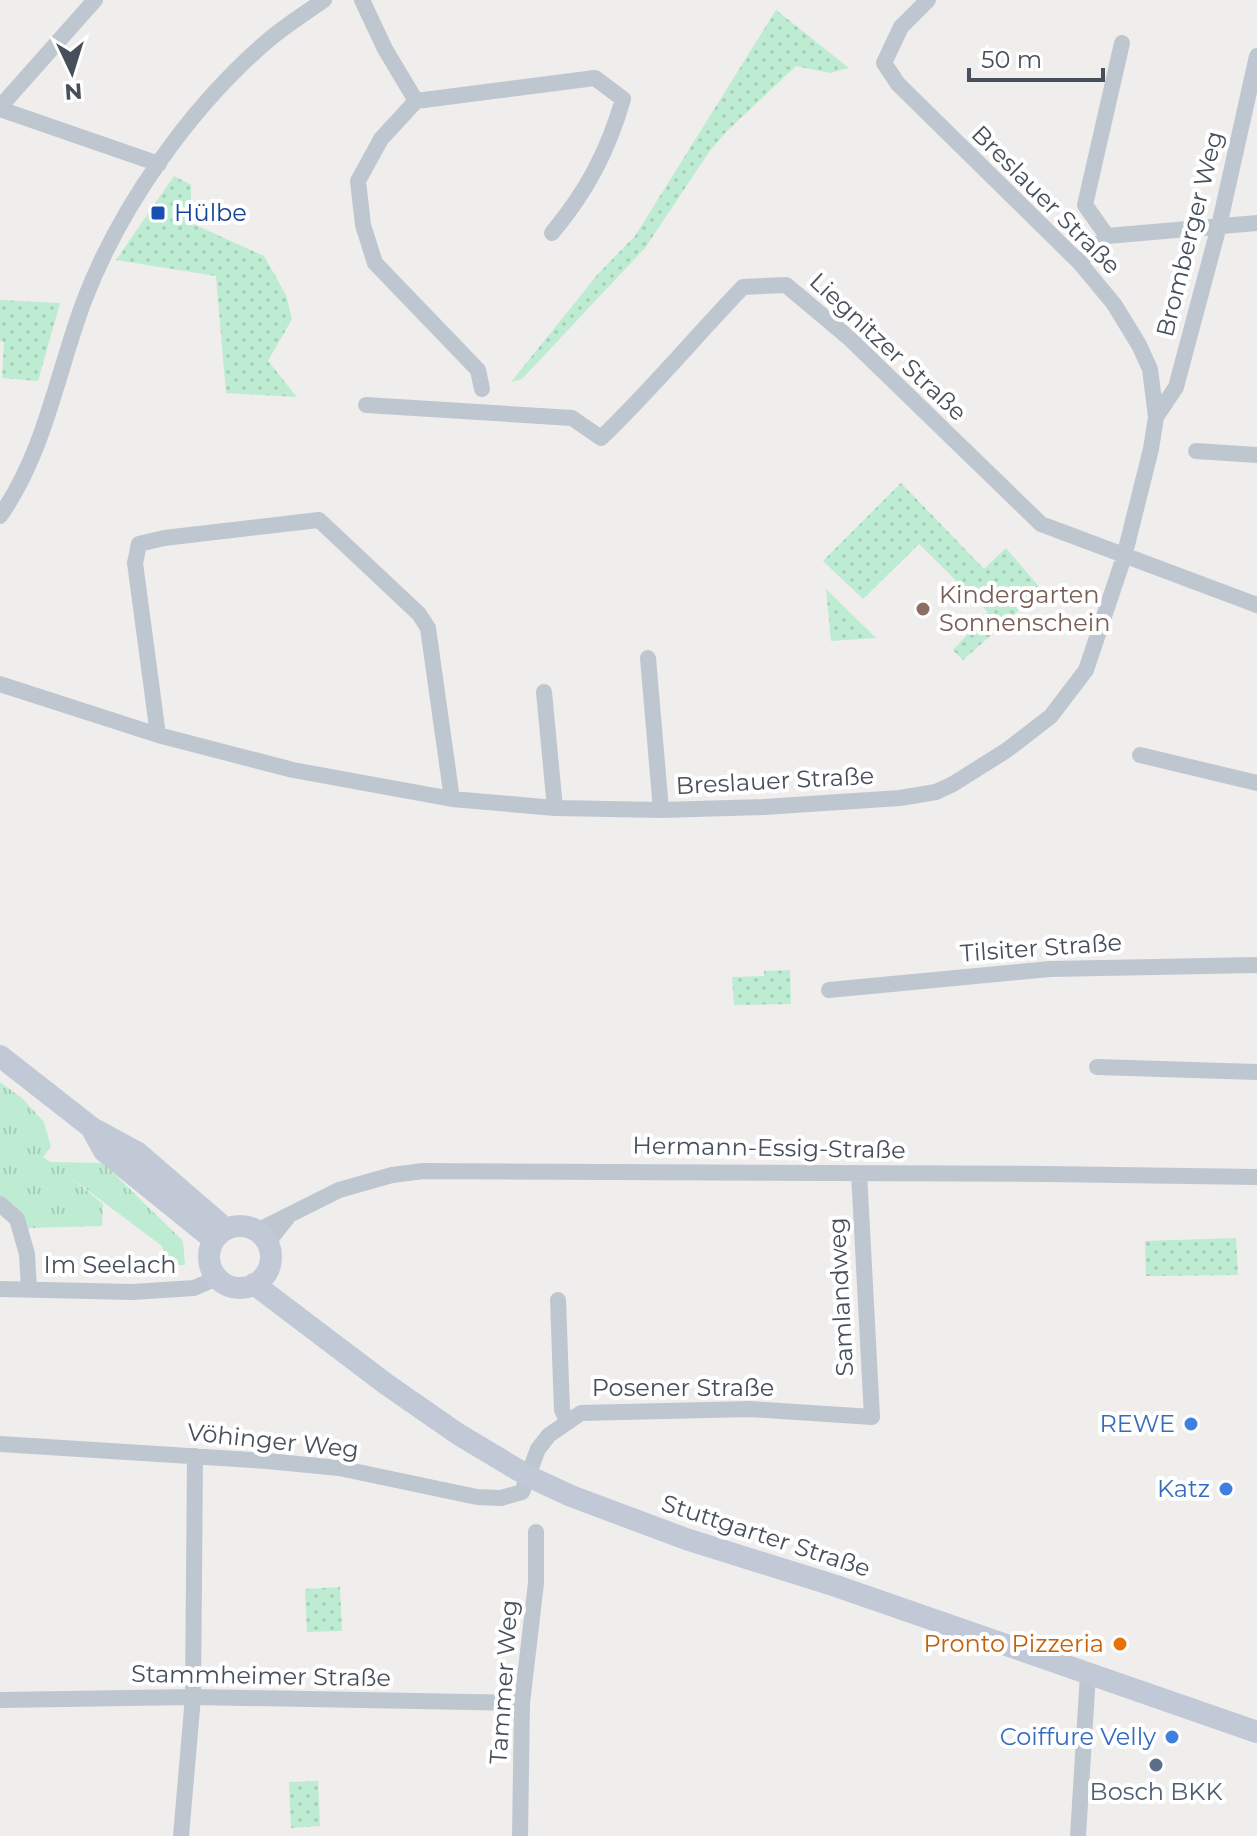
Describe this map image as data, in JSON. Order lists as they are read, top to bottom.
{
  "streets": {
    "street": [
      "Breslauer Straße",
      "Bromberger Weg",
      "Liegnitzer Straße",
      "Tilsiter Straße",
      "Hermann-Essig-Straße",
      "Im Seelach",
      "Samlandweg",
      "Posener Straße",
      "Vöhinger Weg",
      "Stuttgarter Straße",
      "Stammheimer Straße",
      "Tammer Weg"
    ]
  },
  "crossings": [
    ["Breslauer Straße", "Bromberger Weg"],
    ["Breslauer Straße", "Liegnitzer Straße"],
    ["Hermann-Essig-Straße", "Im Seelach"],
    ["Hermann-Essig-Straße", "Samlandweg"],
    ["Hermann-Essig-Straße", "Stuttgarter Straße"],
    ["Im Seelach", "Stuttgarter Straße"],
    ["Samlandweg", "Posener Straße"],
    ["Posener Straße", "Vöhinger Weg"],
    ["Posener Straße", "Stuttgarter Straße"],
    ["Vöhinger Weg", "Stuttgarter Straße"],
    ["Stammheimer Straße", "Tammer Weg"]
  ],
  "places": {
    "transit": ["Hülbe"],
    "other": [
      "Kindergarten Sonnenschein",
      "REWE",
      "Katz",
      "Pronto Pizzeria",
      "Coiffure Velly",
      "Bosch BKK"
    ]
  },
  "scale_bar": "50 m",
  "north": "bottom"
}
